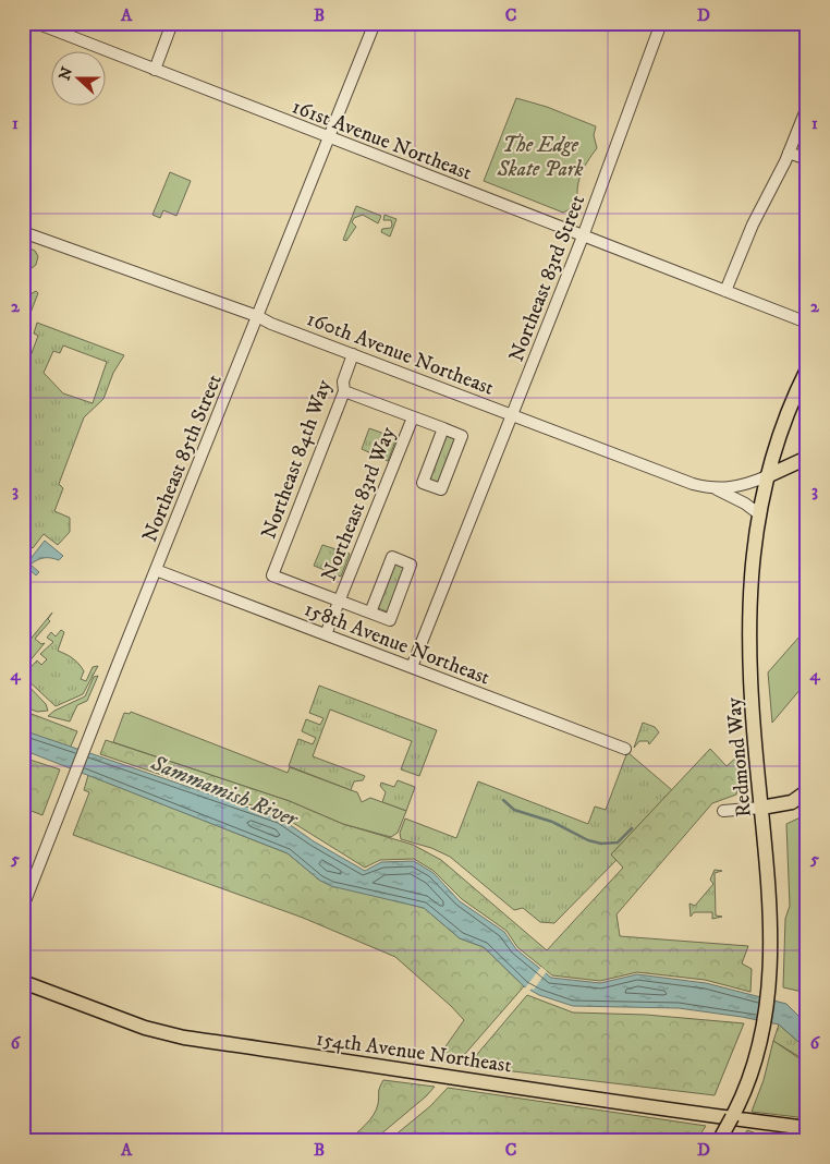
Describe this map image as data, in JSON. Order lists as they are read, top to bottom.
{
  "streets": {
    "main road": ["Redmond Way", "154th Avenue Northeast"],
    "street": [
      "161st Avenue Northeast",
      "Northeast 83rd Street",
      "160th Avenue Northeast",
      "Northeast 85th Street",
      "Northeast 84th Way",
      "Northeast 83rd Way",
      "158th Avenue Northeast"
    ]
  },
  "crossings": [
    ["161st Avenue Northeast", "Northeast 83rd Street"],
    ["161st Avenue Northeast", "Northeast 85th Street"],
    ["Northeast 83rd Street", "160th Avenue Northeast"],
    ["Northeast 83rd Street", "158th Avenue Northeast"],
    ["160th Avenue Northeast", "Northeast 85th Street"],
    ["160th Avenue Northeast", "Northeast 84th Way"],
    ["160th Avenue Northeast", "Redmond Way"],
    ["Northeast 85th Street", "158th Avenue Northeast"],
    ["Northeast 84th Way", "Northeast 83rd Way"],
    ["Northeast 83rd Way", "158th Avenue Northeast"]
  ],
  "water": ["Sammamish River"],
  "parks": ["The Edge Skate Park"],
  "north": "left",
  "grid": {
    "columns": [
      "A",
      "B",
      "C",
      "D"
    ],
    "rows": [
      "1",
      "2",
      "3",
      "4",
      "5",
      "6"
    ]
  }
}
